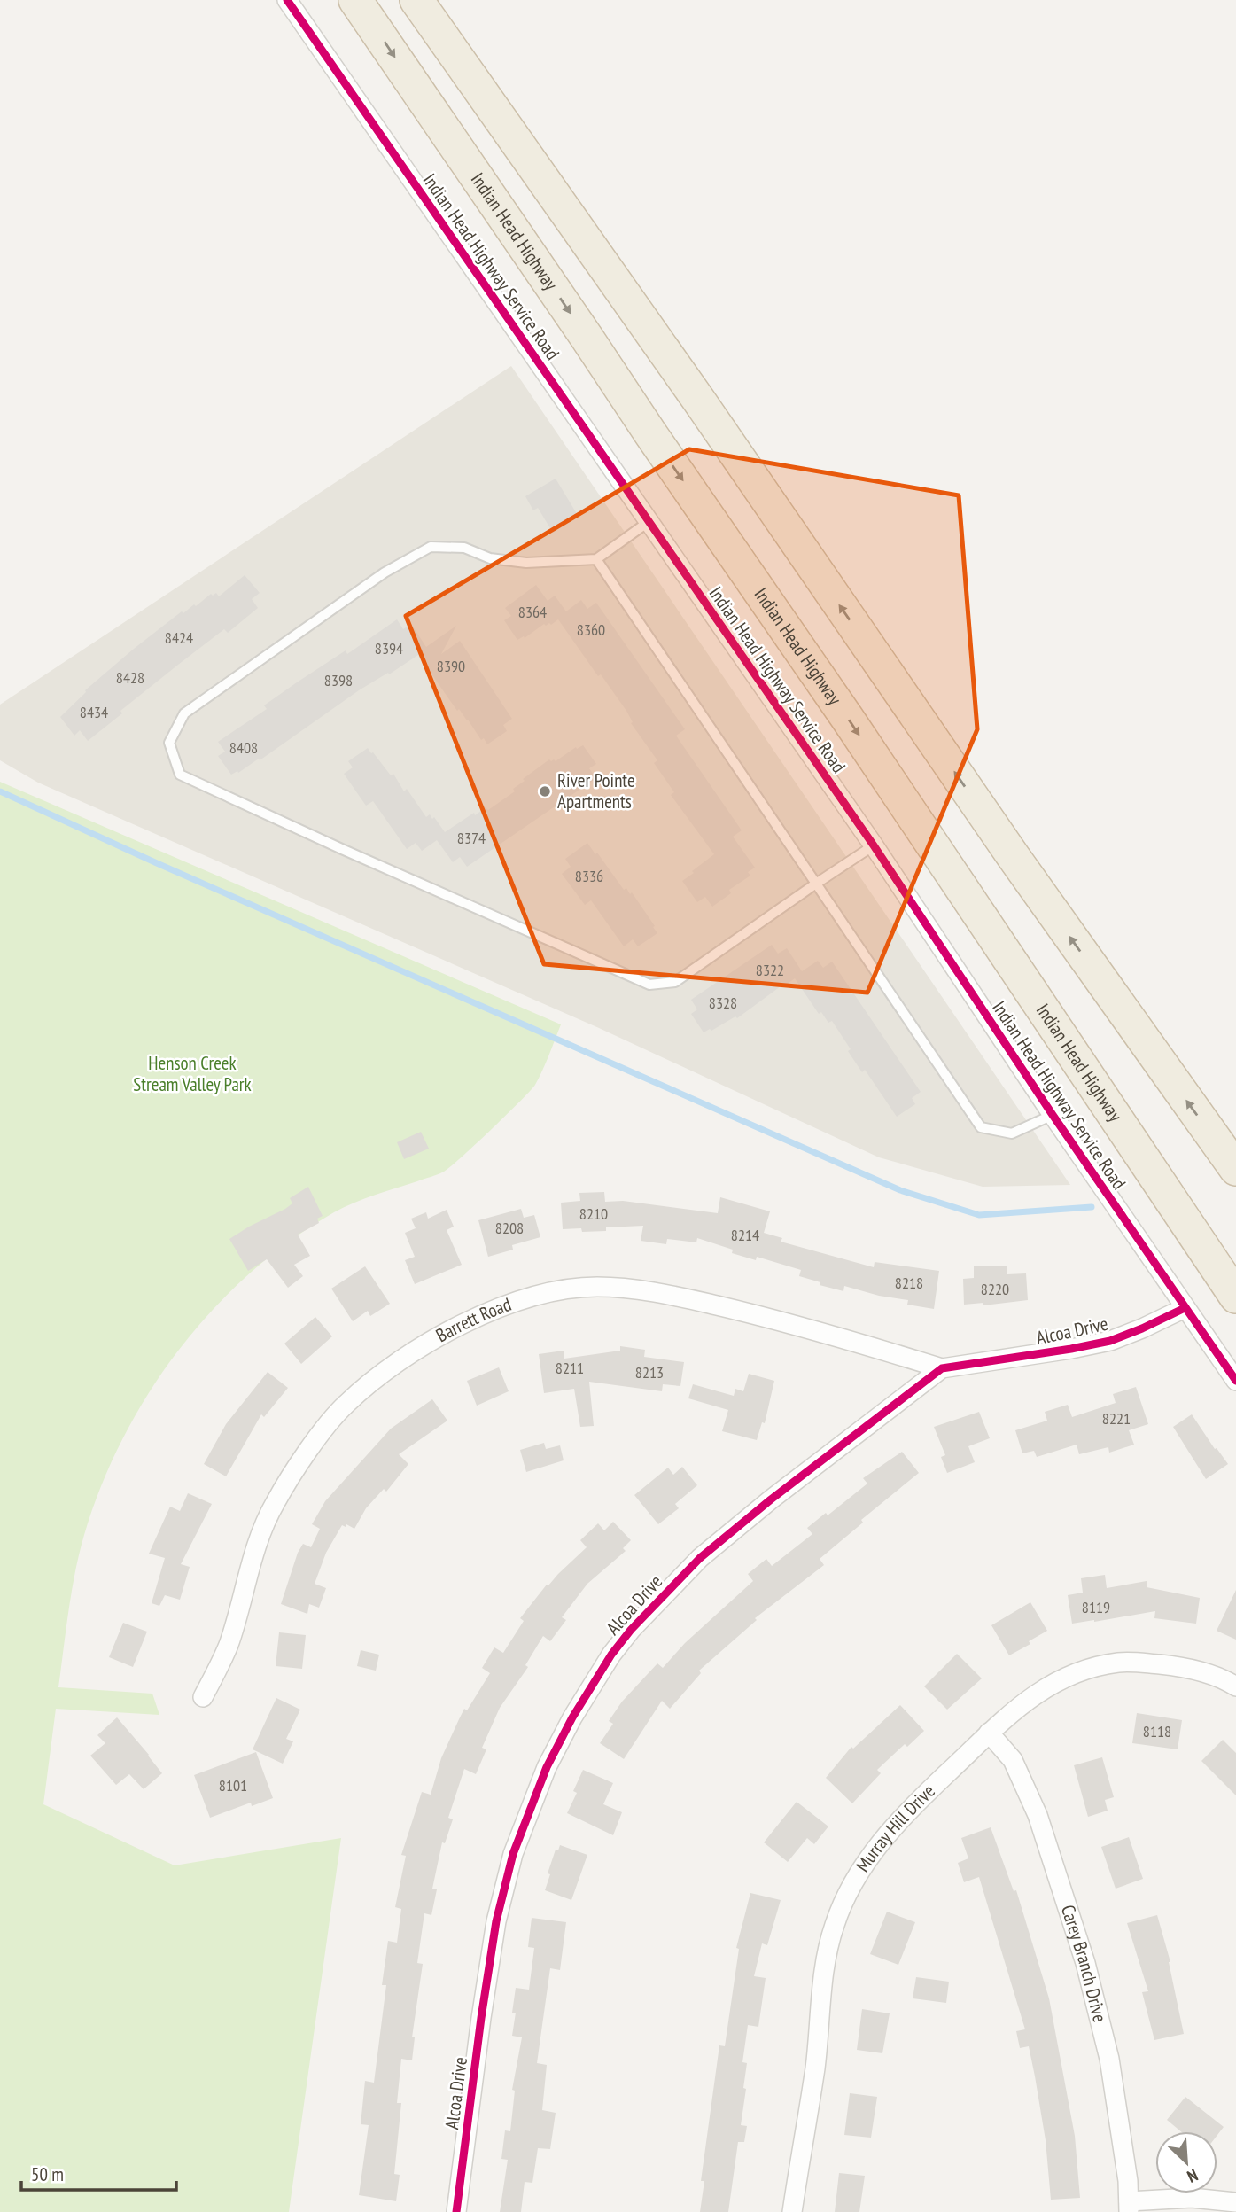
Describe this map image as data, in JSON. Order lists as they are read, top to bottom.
{
  "streets": {
    "highway": ["Indian Head Highway"],
    "street": [
      "Indian Head Highway Service Road",
      "Barrett Road",
      "Alcoa Drive",
      "Murray Hill Drive",
      "Carey Branch Drive"
    ]
  },
  "crossings": [
    ["Indian Head Highway Service Road", "Alcoa Drive"],
    ["Barrett Road", "Alcoa Drive"],
    ["Murray Hill Drive", "Carey Branch Drive"]
  ],
  "parks": ["Henson Creek Stream Valley Park"],
  "places": ["River Pointe Apartments"],
  "house_numbers": [
    "8364",
    "8360",
    "8424",
    "8394",
    "8390",
    "8428",
    "8398",
    "8434",
    "8408",
    "8374",
    "8336",
    "8322",
    "8328",
    "8210",
    "8208",
    "8214",
    "8218",
    "8220",
    "8211",
    "8213",
    "8221",
    "8119",
    "8118",
    "8101"
  ],
  "scale_bar": "50 m",
  "north": "bottom right"
}
